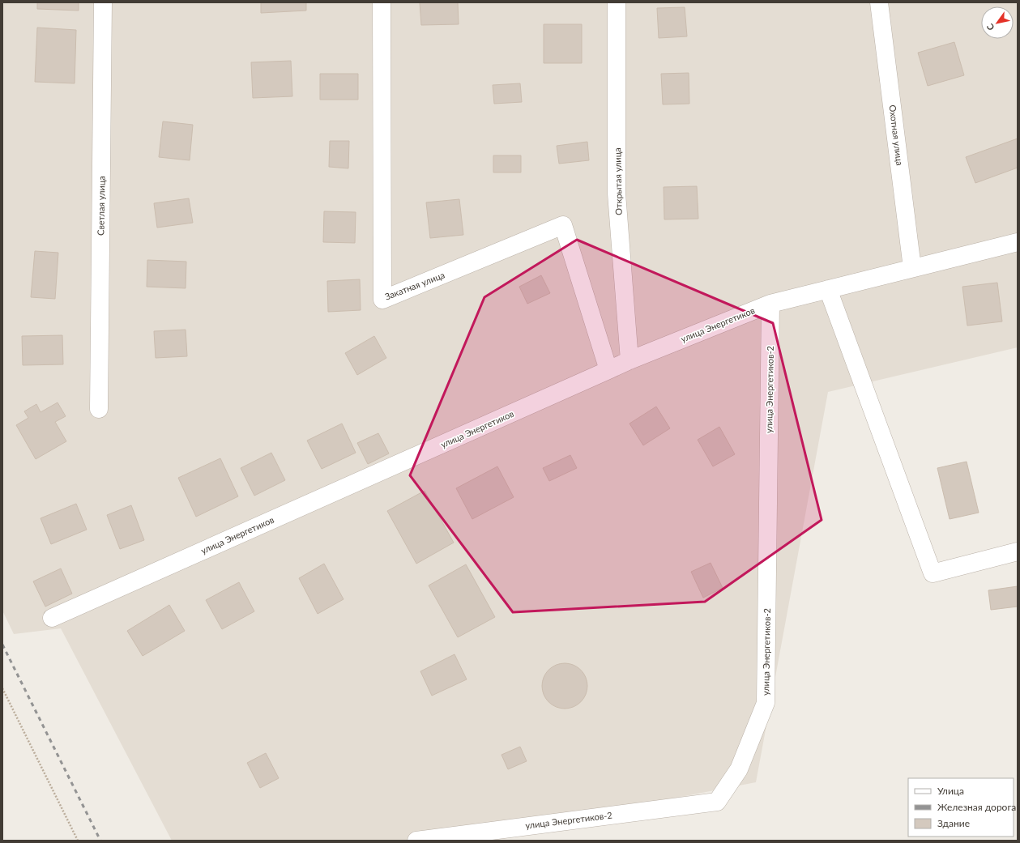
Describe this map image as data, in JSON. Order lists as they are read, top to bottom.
{
  "streets": {
    "street": [
      "Охотная улица",
      "Открытая улица",
      "Светлая улица",
      "Закатная улица",
      "улица Энергетиков",
      "улица Энергетиков-2"
    ]
  },
  "crossings": [
    ["Охотная улица", "улица Энергетиков"],
    ["Открытая улица", "улица Энергетиков"],
    ["Закатная улица", "улица Энергетиков"],
    ["улица Энергетиков", "улица Энергетиков-2"]
  ],
  "legend": ["Улица", "Железная дорога", "Здание"],
  "north": "bottom left"
}
